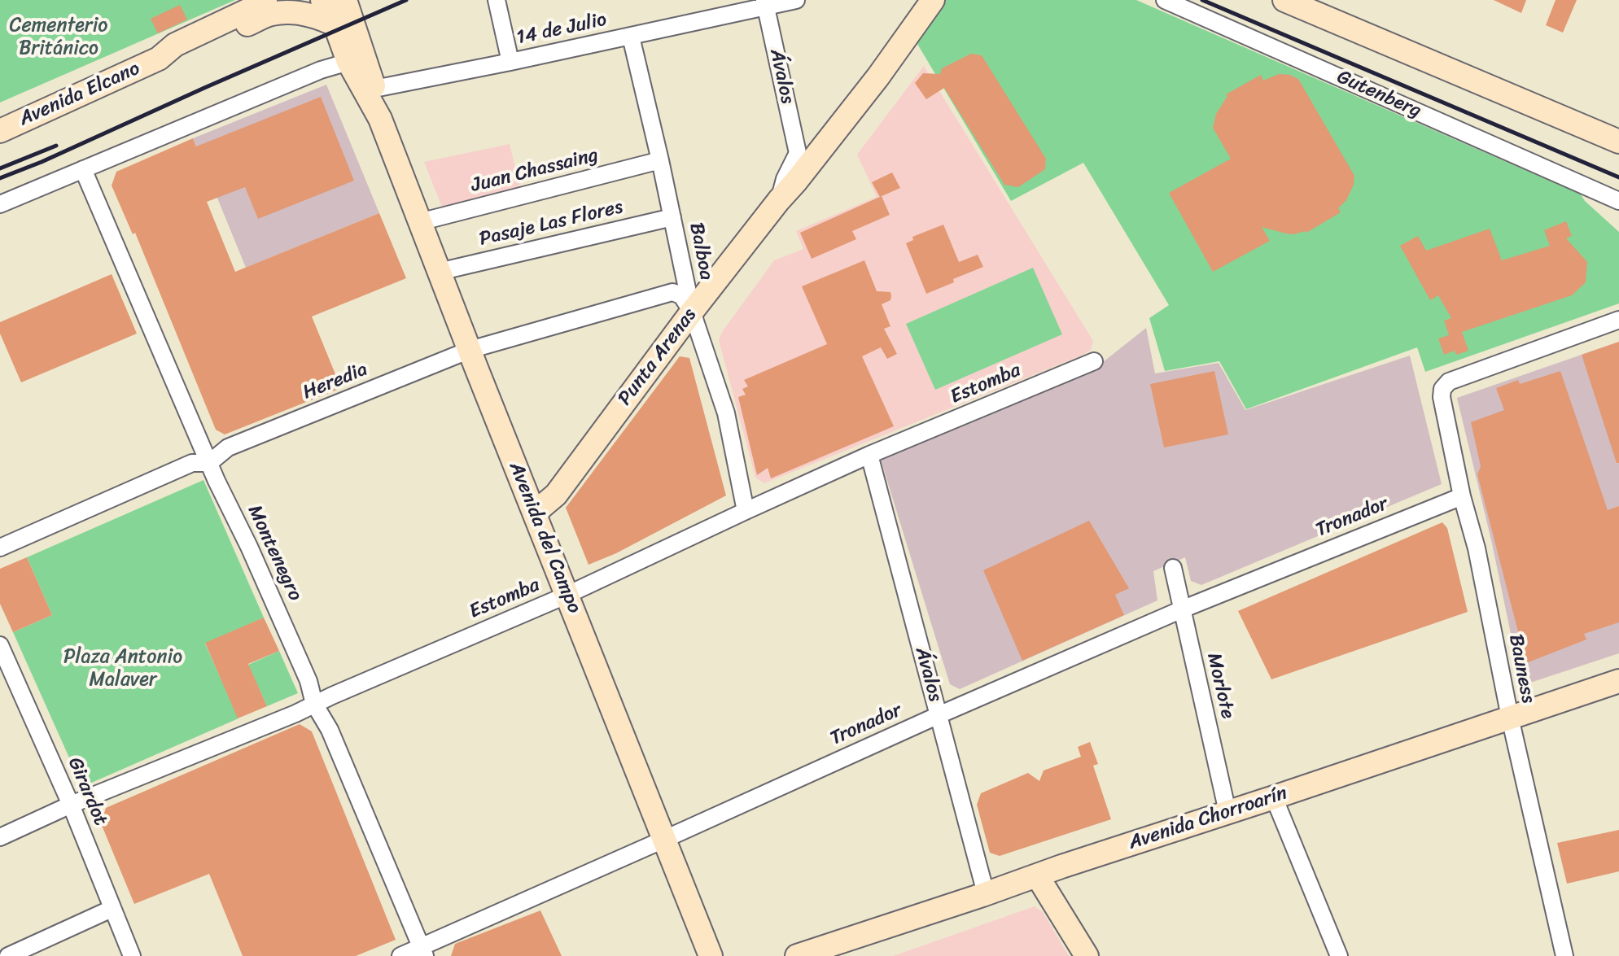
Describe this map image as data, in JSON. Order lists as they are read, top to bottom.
{
  "streets": {
    "main road": [
      "Avenida Elcano",
      "Punta Arenas",
      "Avenida del Campo",
      "Avenida Chorroarín"
    ],
    "street": [
      "14 de Julio",
      "Ávalos",
      "Gutenberg",
      "Juan Chassaing",
      "Pasaje Las Flores",
      "Balboa",
      "Heredia",
      "Estomba",
      "Tronador",
      "Montenegro",
      "Bauness",
      "Morlote",
      "Girardot"
    ]
  },
  "crossings": [
    ["14 de Julio", "Ávalos"],
    ["14 de Julio", "Balboa"],
    ["14 de Julio", "Avenida del Campo"],
    ["Ávalos", "Punta Arenas"],
    ["Ávalos", "Estomba"],
    ["Ávalos", "Tronador"],
    ["Ávalos", "Avenida Chorroarín"],
    ["Avenida Elcano", "Avenida del Campo"],
    ["Juan Chassaing", "Balboa"],
    ["Juan Chassaing", "Avenida del Campo"],
    ["Pasaje Las Flores", "Balboa"],
    ["Pasaje Las Flores", "Avenida del Campo"],
    ["Balboa", "Punta Arenas"],
    ["Balboa", "Heredia"],
    ["Balboa", "Estomba"],
    ["Punta Arenas", "Heredia"],
    ["Punta Arenas", "Avenida del Campo"],
    ["Heredia", "Avenida del Campo"],
    ["Heredia", "Montenegro"],
    ["Estomba", "Avenida del Campo"],
    ["Estomba", "Montenegro"],
    ["Estomba", "Girardot"],
    ["Tronador", "Avenida del Campo"],
    ["Tronador", "Montenegro"],
    ["Tronador", "Bauness"],
    ["Tronador", "Morlote"],
    ["Bauness", "Avenida Chorroarín"],
    ["Morlote", "Avenida Chorroarín"]
  ],
  "parks": ["Cementerio Británico", "Plaza Antonio Malaver"]
}
